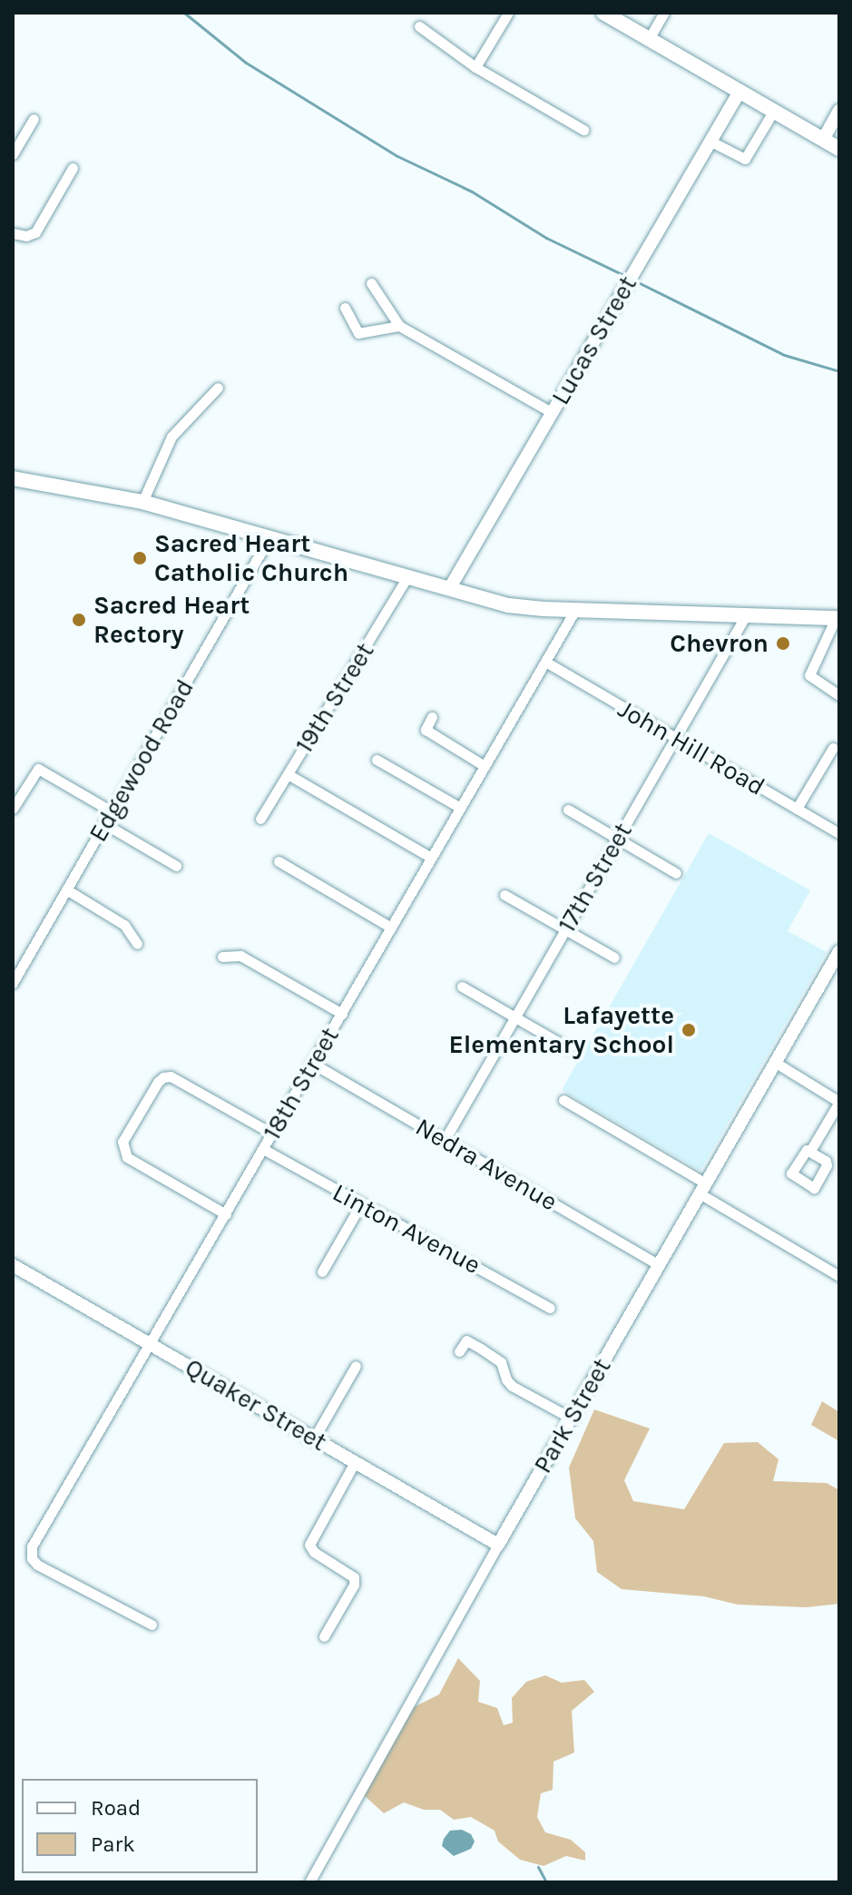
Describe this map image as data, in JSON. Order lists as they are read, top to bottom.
{
  "streets": {
    "street": [
      "Lucas Street",
      "19th Street",
      "John Hill Road",
      "Edgewood Road",
      "17th Street",
      "18th Street",
      "Nedra Avenue",
      "Linton Avenue",
      "Quaker Street",
      "Park Street"
    ]
  },
  "crossings": [
    ["John Hill Road", "17th Street"],
    ["John Hill Road", "18th Street"],
    ["17th Street", "Nedra Avenue"],
    ["18th Street", "Nedra Avenue"],
    ["18th Street", "Linton Avenue"],
    ["18th Street", "Quaker Street"],
    ["Nedra Avenue", "Park Street"],
    ["Quaker Street", "Park Street"]
  ],
  "places": [
    "Sacred Heart Catholic Church",
    "Sacred Heart Rectory",
    "Chevron",
    "Lafayette Elementary School"
  ],
  "legend": ["Road", "Park"]
}
